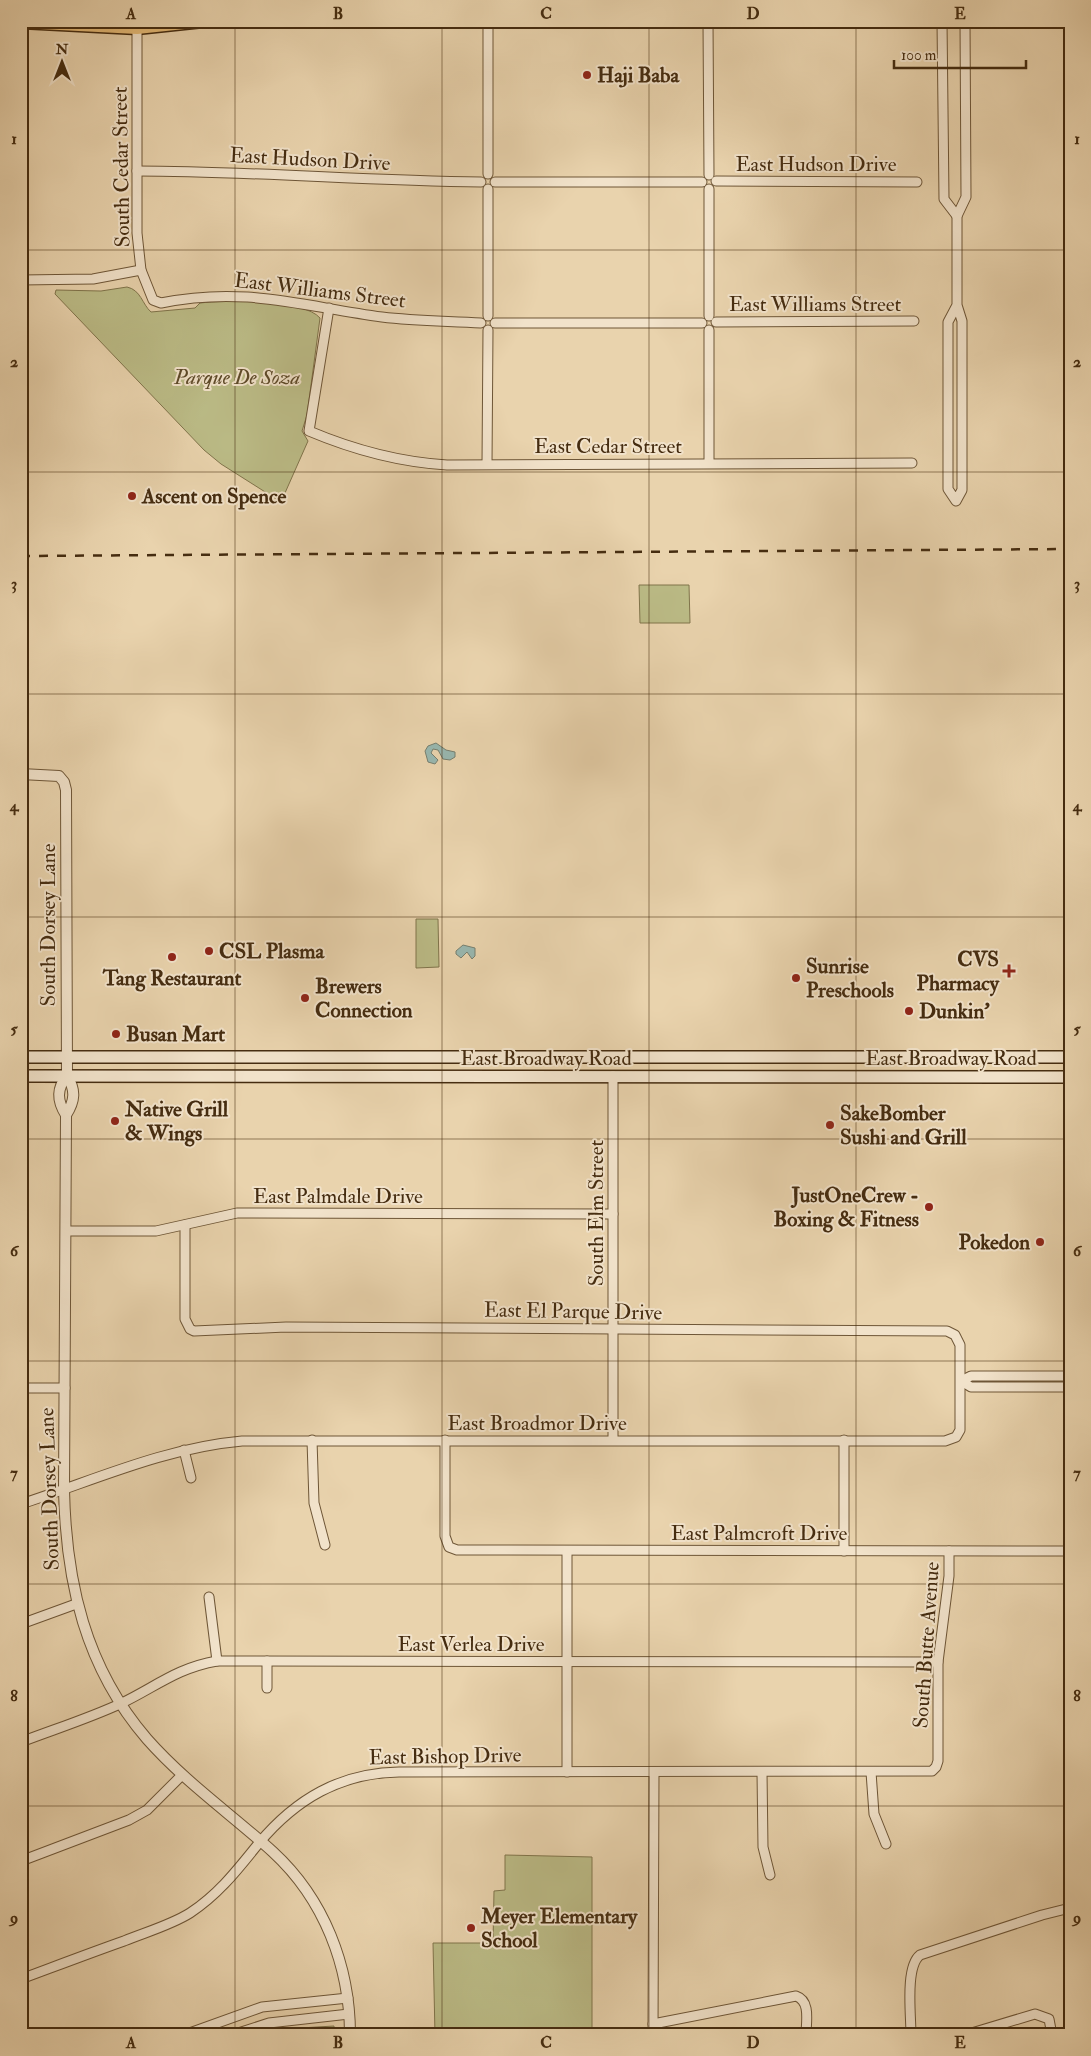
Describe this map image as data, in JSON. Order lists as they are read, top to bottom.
{
  "streets": {
    "main road": ["East Broadway Road"],
    "street": [
      "East Hudson Drive",
      "South Cedar Street",
      "East Williams Street",
      "East Cedar Street",
      "South Dorsey Lane",
      "East Palmdale Drive",
      "South Elm Street",
      "East El Parque Drive",
      "East Broadmor Drive",
      "East Palmcroft Drive",
      "East Verlea Drive",
      "South Butte Avenue",
      "East Bishop Drive"
    ]
  },
  "crossings": [
    ["East Hudson Drive", "South Cedar Street"],
    ["South Cedar Street", "East Williams Street"],
    ["East Williams Street", "East Cedar Street"],
    ["South Dorsey Lane", "East Broadway Road"],
    ["South Dorsey Lane", "East Palmdale Drive"],
    ["South Dorsey Lane", "East Broadmor Drive"],
    ["South Dorsey Lane", "East Verlea Drive"],
    ["South Dorsey Lane", "East Bishop Drive"],
    ["East Broadway Road", "South Elm Street"],
    ["East Palmdale Drive", "South Elm Street"],
    ["East Palmdale Drive", "East El Parque Drive"],
    ["South Elm Street", "East El Parque Drive"],
    ["South Elm Street", "East Broadmor Drive"],
    ["East El Parque Drive", "East Broadmor Drive"],
    ["East Broadmor Drive", "East Palmcroft Drive"],
    ["East Palmcroft Drive", "South Butte Avenue"],
    ["East Verlea Drive", "South Butte Avenue"],
    ["South Butte Avenue", "East Bishop Drive"]
  ],
  "parks": ["Parque De Soza"],
  "places": {
    "other": [
      "Haji Baba",
      "Ascent on Spence",
      "CSL Plasma",
      "Tang Restaurant",
      "Sunrise Preschools",
      "Brewers Connection",
      "Dunkin'",
      "Busan Mart",
      "Native Grill & Wings",
      "SakeBomber Sushi and Grill",
      "JustOneCrew - Boxing & Fitness",
      "Pokedon",
      "Meyer Elementary School"
    ],
    "health": ["CVS Pharmacy"]
  },
  "scale_bar": "100 m",
  "north": "top",
  "grid": {
    "columns": [
      "A",
      "B",
      "C",
      "D",
      "E"
    ],
    "rows": [
      "1",
      "2",
      "3",
      "4",
      "5",
      "6",
      "7",
      "8",
      "9"
    ]
  }
}
